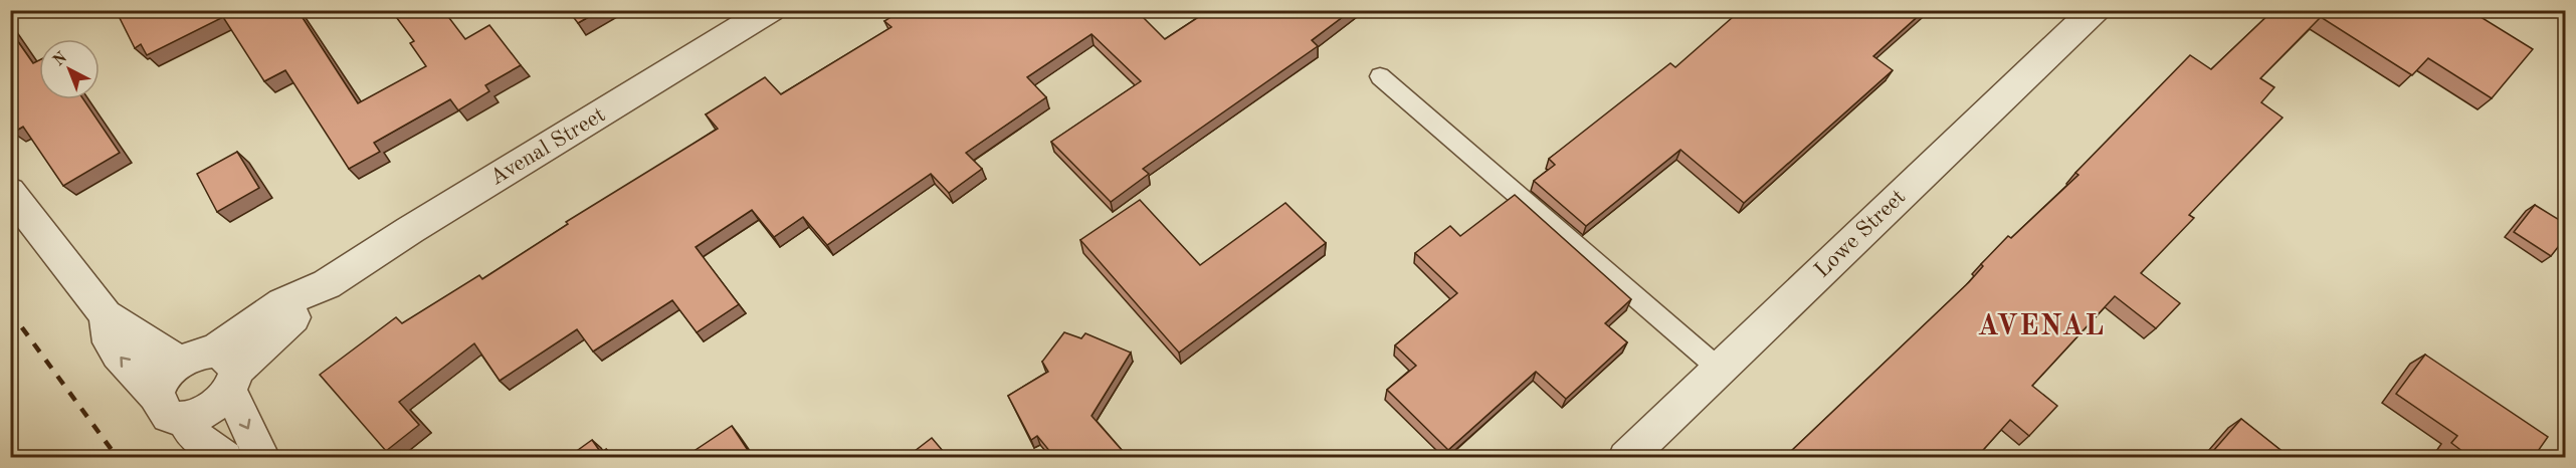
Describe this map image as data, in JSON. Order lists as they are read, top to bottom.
{
  "streets": {
    "street": ["Avenal Street", "Lowe Street"]
  },
  "districts": ["AVENAL"],
  "north": "top left"
}
